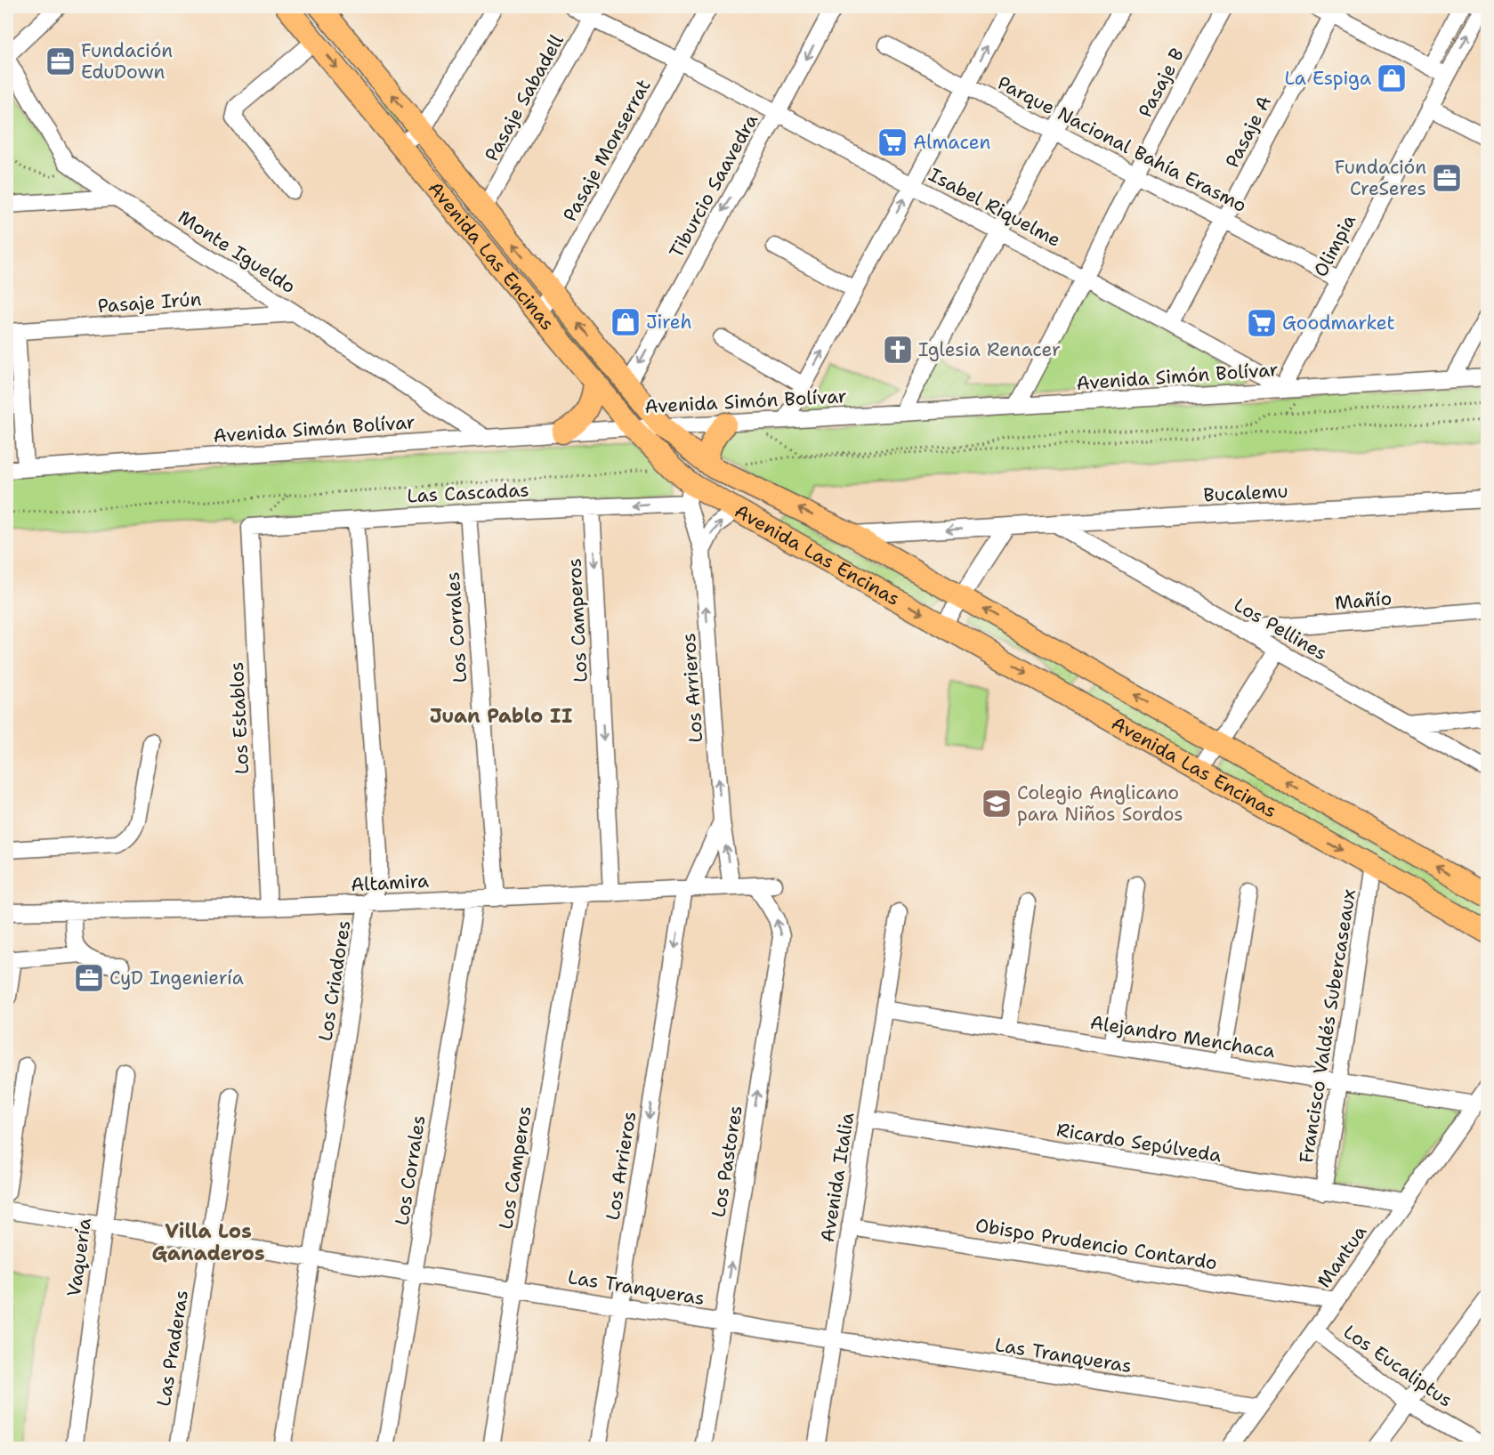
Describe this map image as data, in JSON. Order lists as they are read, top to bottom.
{
  "streets": {
    "main road": ["Avenida Las Encinas"],
    "street": [
      "Pasaje B",
      "Pasaje Sabadell",
      "Pasaje A",
      "Parque Nacional Bahía Erasmo",
      "Pasaje Monserrat",
      "Tiburcio Saavedra",
      "Isabel Riquelme",
      "Olimpia",
      "Monte Igueldo",
      "Pasaje Irún",
      "Avenida Simón Bolívar",
      "Las Cascadas",
      "Bucalemu",
      "Mañío",
      "Los Camperos",
      "Los Corrales",
      "Los Pellines",
      "Los Arrieros",
      "Los Establos",
      "Altamira",
      "Los Criadores",
      "Francisco Valdés Subercaseaux",
      "Alejandro Menchaca",
      "Ricardo Sepúlveda",
      "Los Pastores",
      "Avenida Italia",
      "Obispo Prudencio Contardo",
      "Mantua",
      "Vaquería",
      "Las Tranqueras",
      "Las Praderas",
      "Los Eucaliptus"
    ]
  },
  "crossings": [
    ["Pasaje B", "Parque Nacional Bahía Erasmo"],
    ["Pasaje B", "Isabel Riquelme"],
    ["Pasaje B", "Avenida Simón Bolívar"],
    ["Pasaje Sabadell", "Isabel Riquelme"],
    ["Pasaje Sabadell", "Avenida Las Encinas"],
    ["Pasaje A", "Parque Nacional Bahía Erasmo"],
    ["Pasaje A", "Isabel Riquelme"],
    ["Parque Nacional Bahía Erasmo", "Olimpia"],
    ["Pasaje Monserrat", "Isabel Riquelme"],
    ["Pasaje Monserrat", "Avenida Las Encinas"],
    ["Tiburcio Saavedra", "Isabel Riquelme"],
    ["Tiburcio Saavedra", "Avenida Las Encinas"],
    ["Isabel Riquelme", "Olimpia"],
    ["Isabel Riquelme", "Avenida Simón Bolívar"],
    ["Olimpia", "Avenida Simón Bolívar"],
    ["Monte Igueldo", "Pasaje Irún"],
    ["Monte Igueldo", "Avenida Simón Bolívar"],
    ["Avenida Las Encinas", "Avenida Simón Bolívar"],
    ["Avenida Las Encinas", "Las Cascadas"],
    ["Avenida Las Encinas", "Bucalemu"],
    ["Avenida Las Encinas", "Los Arrieros"],
    ["Avenida Las Encinas", "Francisco Valdés Subercaseaux"],
    ["Las Cascadas", "Los Camperos"],
    ["Las Cascadas", "Los Corrales"],
    ["Las Cascadas", "Los Arrieros"],
    ["Las Cascadas", "Los Establos"],
    ["Las Cascadas", "Los Criadores"],
    ["Bucalemu", "Los Pellines"],
    ["Mañío", "Los Pellines"],
    ["Los Camperos", "Altamira"],
    ["Los Camperos", "Las Tranqueras"],
    ["Los Corrales", "Altamira"],
    ["Los Corrales", "Las Tranqueras"],
    ["Los Arrieros", "Altamira"],
    ["Los Arrieros", "Las Tranqueras"],
    ["Los Establos", "Altamira"],
    ["Altamira", "Los Criadores"],
    ["Altamira", "Los Pastores"],
    ["Los Criadores", "Las Tranqueras"],
    ["Francisco Valdés Subercaseaux", "Alejandro Menchaca"],
    ["Francisco Valdés Subercaseaux", "Ricardo Sepúlveda"],
    ["Alejandro Menchaca", "Avenida Italia"],
    ["Alejandro Menchaca", "Mantua"],
    ["Ricardo Sepúlveda", "Avenida Italia"],
    ["Ricardo Sepúlveda", "Mantua"],
    ["Los Pastores", "Las Tranqueras"],
    ["Avenida Italia", "Obispo Prudencio Contardo"],
    ["Avenida Italia", "Las Tranqueras"],
    ["Obispo Prudencio Contardo", "Mantua"],
    ["Mantua", "Las Tranqueras"],
    ["Mantua", "Los Eucaliptus"],
    ["Vaquería", "Las Tranqueras"],
    ["Las Tranqueras", "Las Praderas"]
  ],
  "one_way": ["Tiburcio Saavedra", "Los Camperos", "Los Pastores"],
  "districts": ["Juan Pablo II", "Villa Los Ganaderos"],
  "places": {
    "office": ["Fundación EduDown", "Fundación CreSeres", "CyD Ingeniería"],
    "shop": ["La Espiga", "Jireh"],
    "supermarket": ["Almacen", "Goodmarket"],
    "church": ["Iglesia Renacer"],
    "school or university": ["Colegio Anglicano para Niños Sordos"]
  }
}
